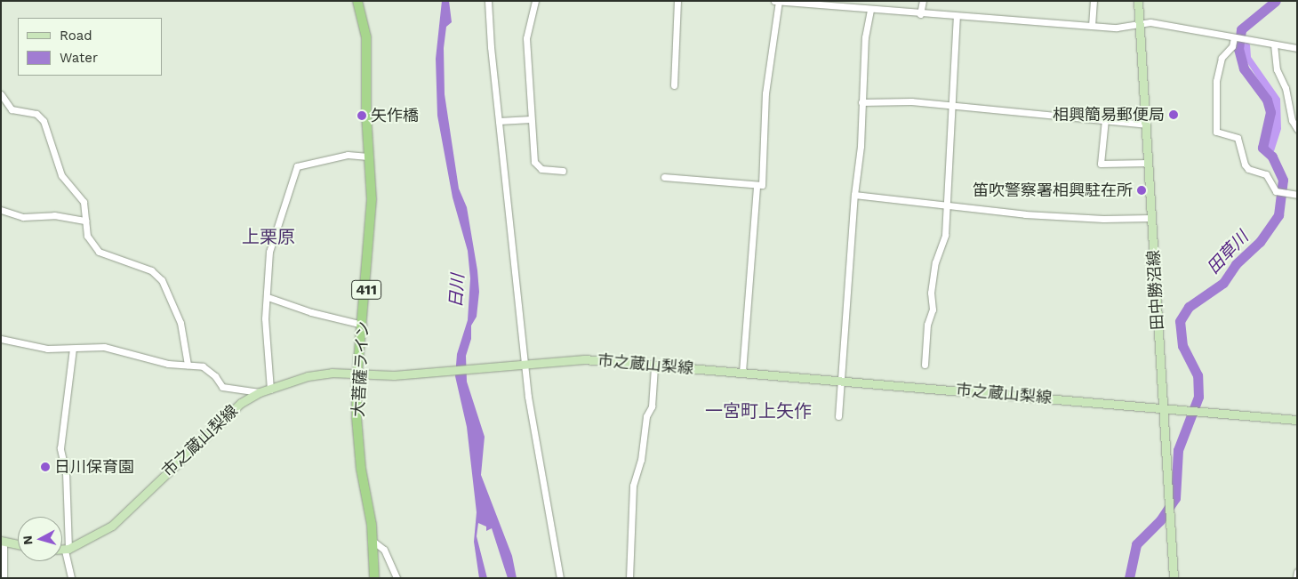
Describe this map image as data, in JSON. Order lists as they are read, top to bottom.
{
  "streets": {
    "highway": ["411", "大菩薩ライン"],
    "main road": ["田中勝沼線", "市之蔵山梨線"]
  },
  "crossings": [
    ["田中勝沼線", "市之蔵山梨線"],
    ["市之蔵山梨線", "大菩薩ライン"]
  ],
  "districts": ["上栗原", "一宮町上矢作"],
  "water": ["田草川", "日川"],
  "places": [
    "相興簡易郵便局",
    "矢作橋",
    "笛吹警察署相興駐在所",
    "日川保育園"
  ],
  "legend": ["Road", "Water"],
  "north": "left"
}
